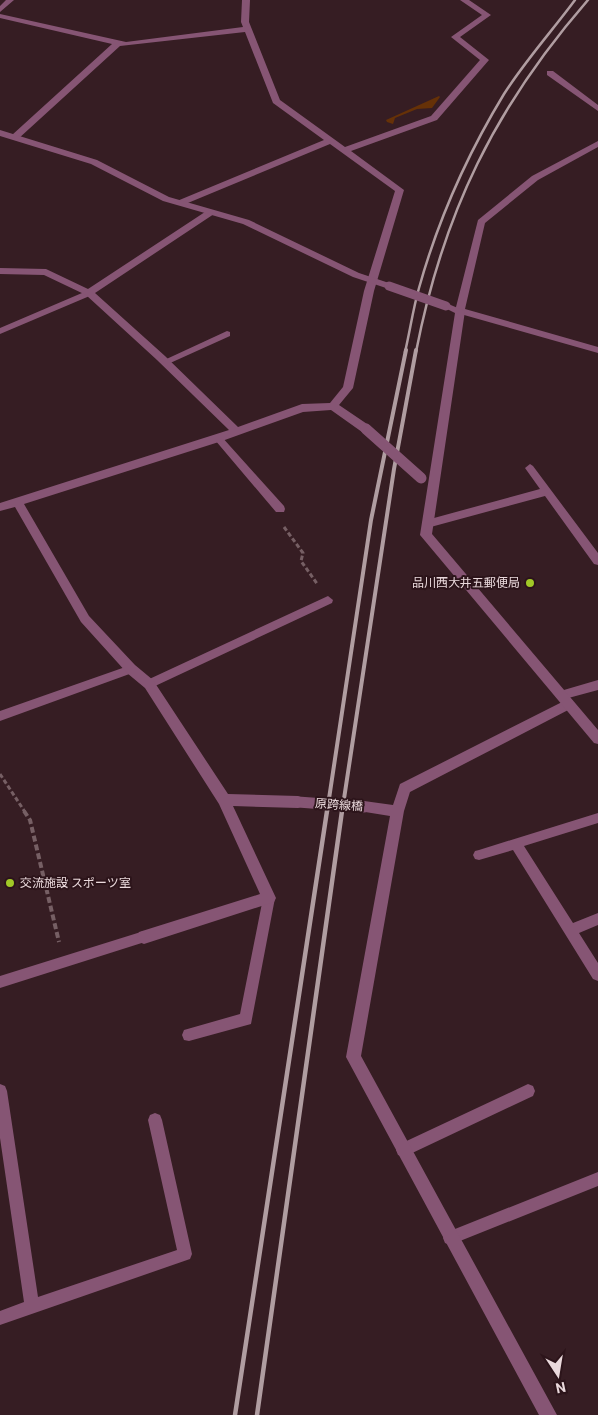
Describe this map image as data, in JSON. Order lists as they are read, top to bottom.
{
  "streets": {
    "street": ["原跨線橋"]
  },
  "places": ["品川西大井五郵便局", "交流施設 スポーツ室"],
  "north": "bottom"
}
